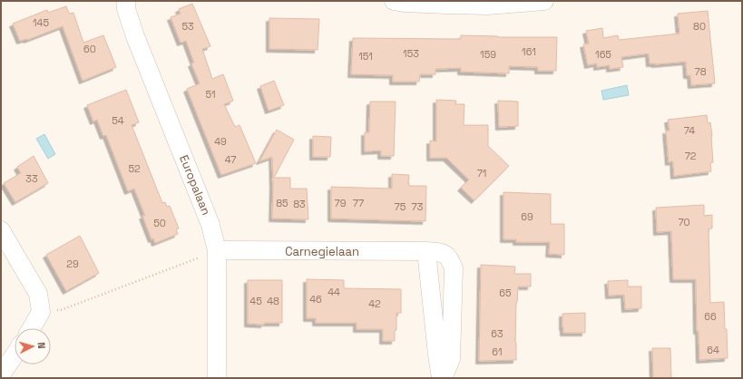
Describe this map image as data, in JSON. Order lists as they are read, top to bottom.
{
  "streets": {
    "street": ["Europalaan", "Carnegielaan"]
  },
  "crossings": [
    ["Europalaan", "Carnegielaan"]
  ],
  "house_numbers": [
    "145",
    "53",
    "80",
    "60",
    "161",
    "153",
    "159",
    "165",
    "151",
    "78",
    "51",
    "54",
    "74",
    "49",
    "72",
    "47",
    "52",
    "71",
    "33",
    "85",
    "79",
    "77",
    "83",
    "75",
    "73",
    "69",
    "70",
    "50",
    "29",
    "44",
    "65",
    "46",
    "45",
    "48",
    "42",
    "66",
    "63",
    "64",
    "61"
  ],
  "north": "right"
}
